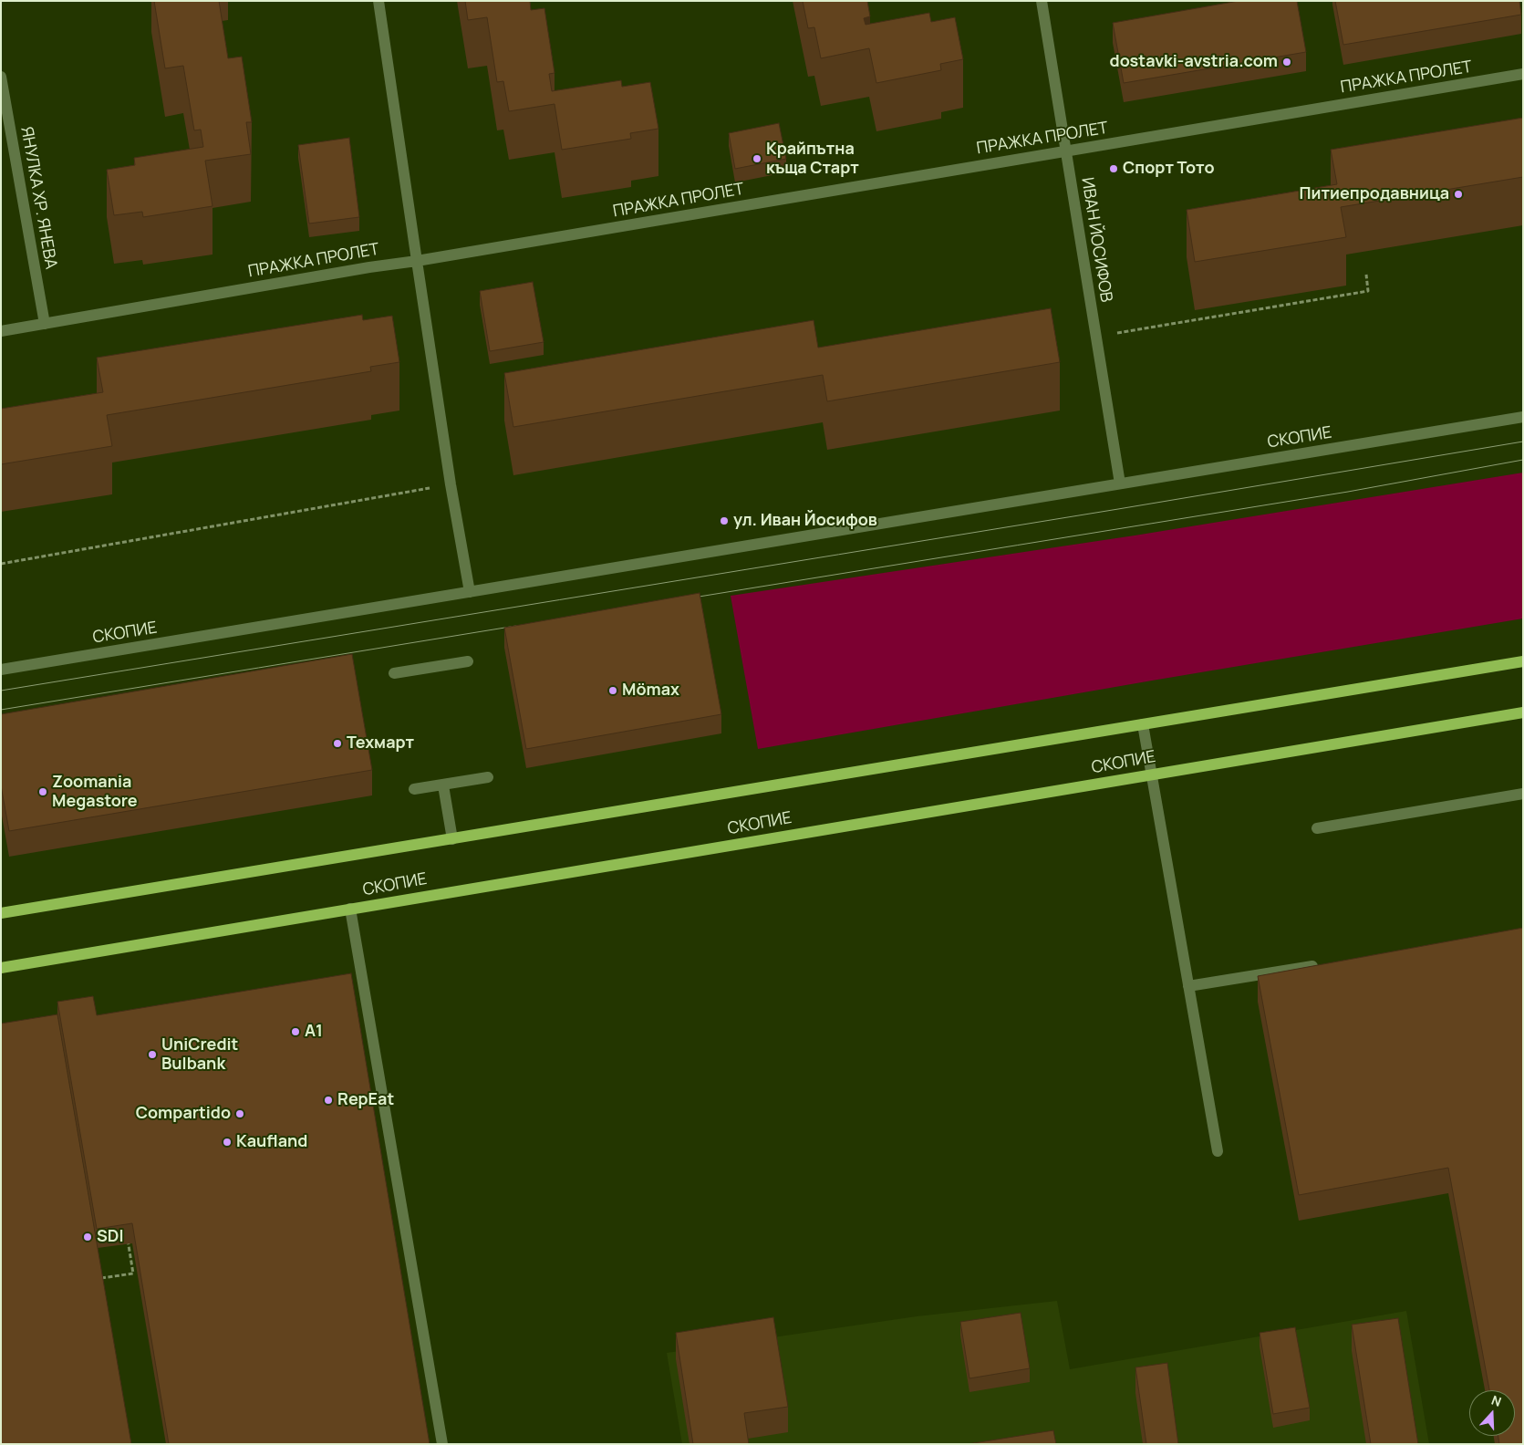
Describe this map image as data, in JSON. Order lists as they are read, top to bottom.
{
  "streets": {
    "main road": ["СКОПИЕ"],
    "street": ["ПРАЖКА ПРОЛЕТ", "ЯНУЛКА ХР. ЯНЕВА", "ИВАН ЙОСИФОВ"]
  },
  "crossings": [
    ["ПРАЖКА ПРОЛЕТ", "ЯНУЛКА ХР. ЯНЕВА"],
    ["ПРАЖКА ПРОЛЕТ", "ИВАН ЙОСИФОВ"],
    ["ИВАН ЙОСИФОВ", "СКОПИЕ"]
  ],
  "places": [
    "dostavki-avstria.com",
    "Крайпътна къща Старт",
    "Спорт Тото",
    "Питиепродавница",
    "ул. Иван Йосифов",
    "Mömax",
    "Техмарт",
    "Zoomania Megastore",
    "A1",
    "UniCredit Bulbank",
    "RepEat",
    "Compartido",
    "Kaufland",
    "SDI"
  ],
  "north": "top"
}
